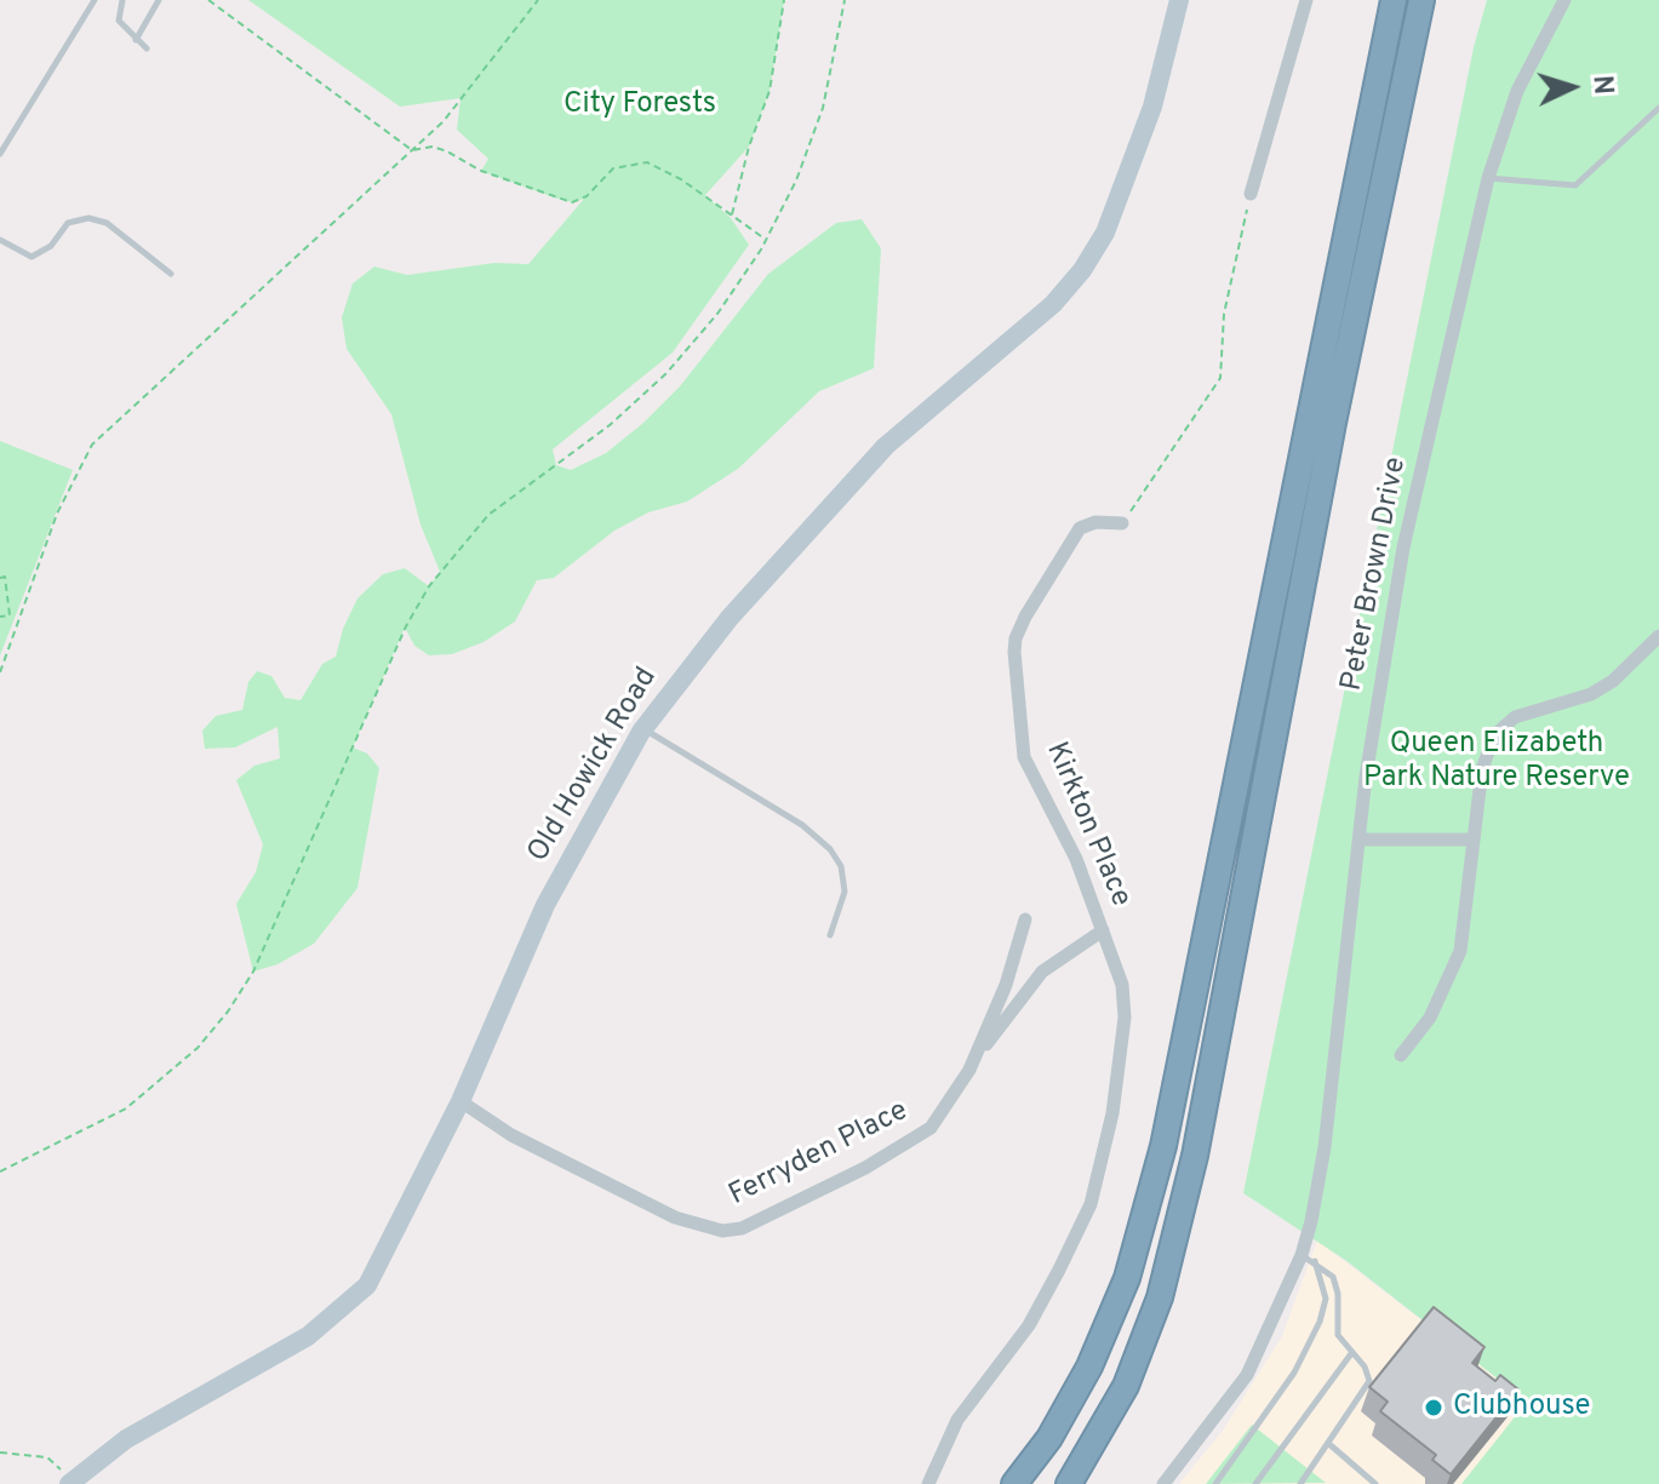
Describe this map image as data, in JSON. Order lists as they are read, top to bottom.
{
  "streets": {
    "main road": ["Old Howick Road"],
    "street": ["Peter Brown Drive", "Kirkton Place", "Ferryden Place"]
  },
  "crossings": [
    ["Old Howick Road", "Ferryden Place"],
    ["Kirkton Place", "Ferryden Place"]
  ],
  "parks": ["City Forests", "Queen Elizabeth Park Nature Reserve"],
  "places": ["Clubhouse"],
  "north": "right"
}
